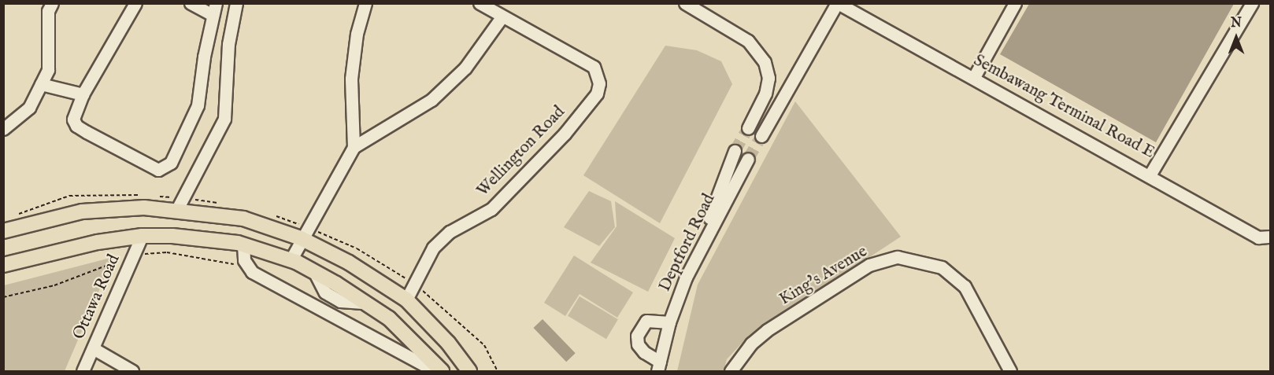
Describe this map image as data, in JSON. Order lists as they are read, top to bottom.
{
  "streets": {
    "street": [
      "Sembawang Terminal Road E",
      "Wellington Road",
      "Deptford Road",
      "King's Avenue",
      "Ottawa Road"
    ]
  },
  "north": "top"
}
